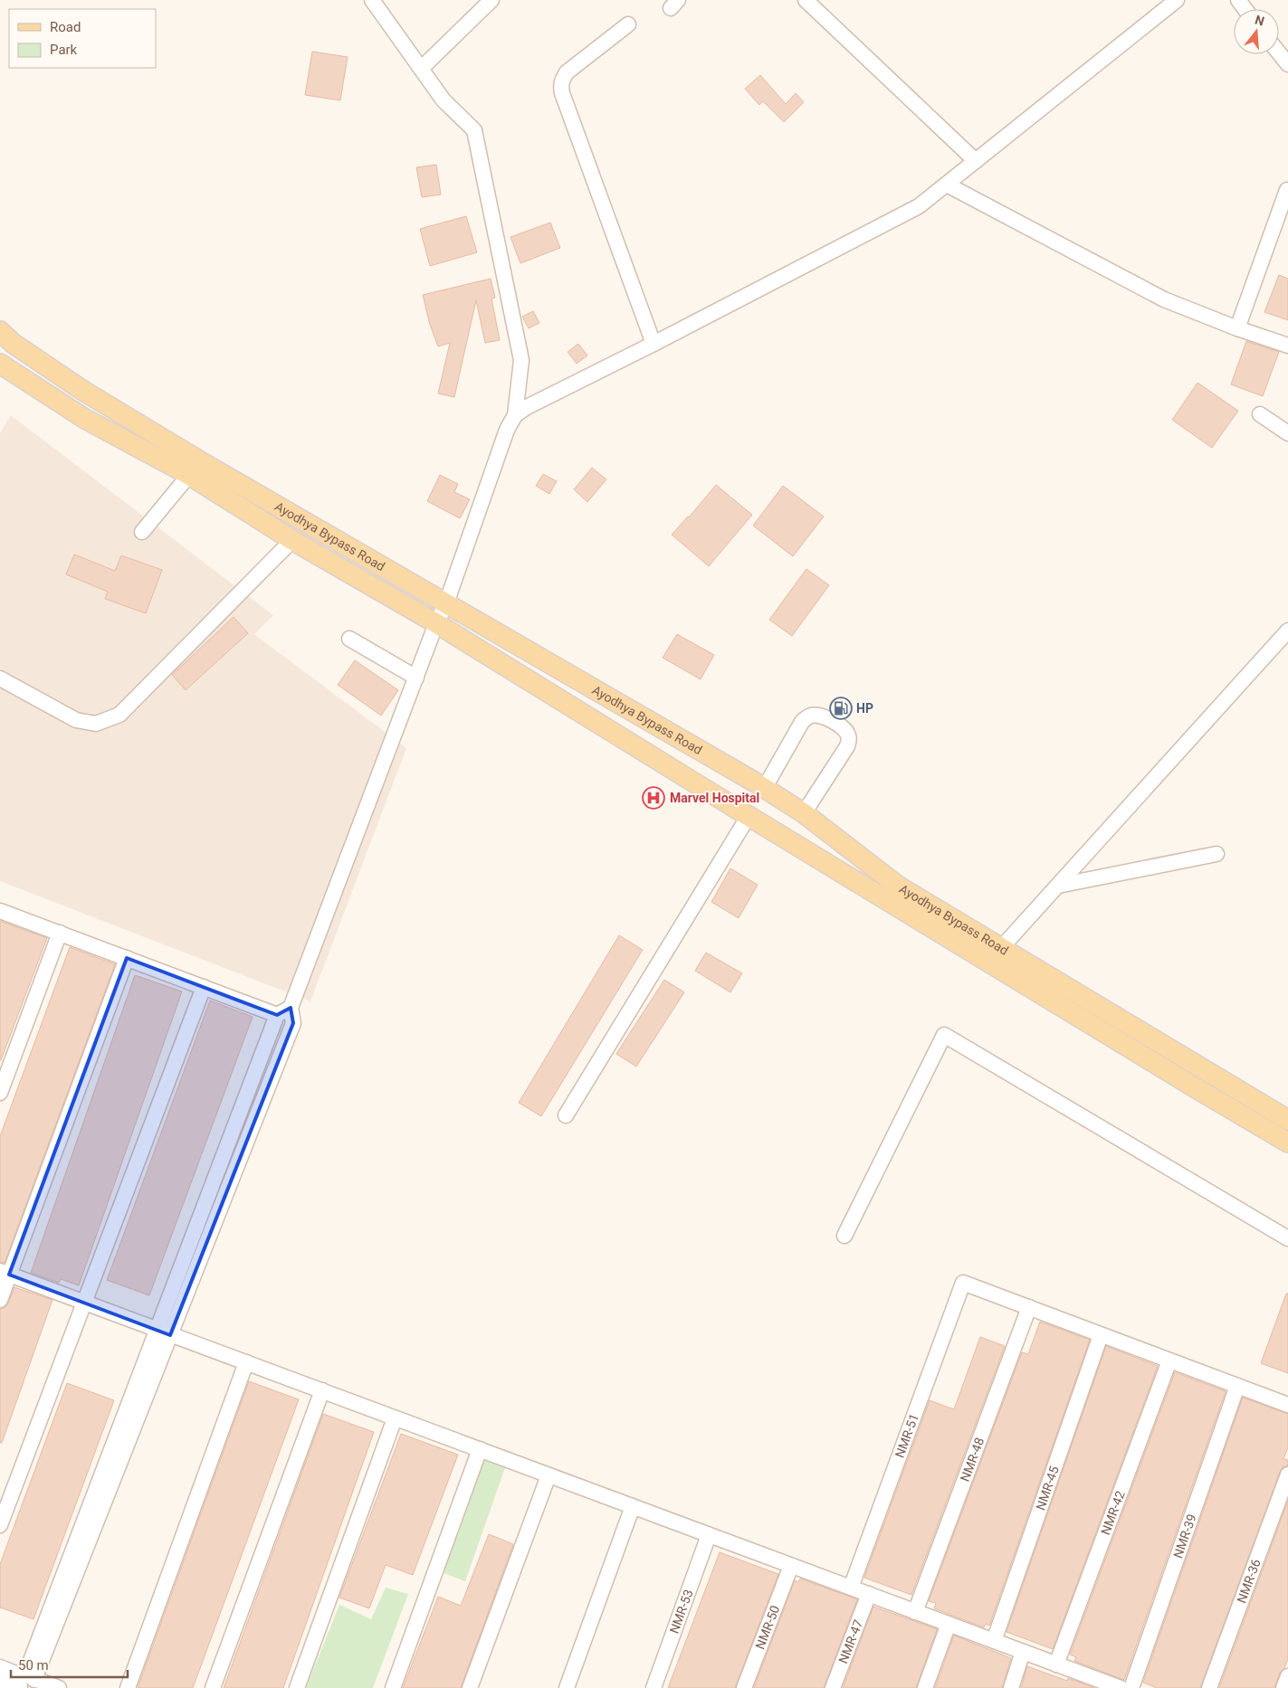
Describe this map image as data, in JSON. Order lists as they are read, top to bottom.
{
  "streets": {
    "main road": ["Ayodhya Bypass Road"],
    "street": [
      "NMR-51",
      "NMR-48",
      "NMR-45",
      "NMR-42",
      "NMR-39",
      "NMR-36",
      "NMR-53",
      "NMR-50",
      "NMR-47"
    ]
  },
  "crossings": [
    ["NMR-51", "NMR-48"]
  ],
  "places": {
    "fuel station": ["HP"],
    "hospital": ["Marvel Hospital"]
  },
  "legend": ["Road", "Park"],
  "scale_bar": "50 m",
  "north": "top"
}
